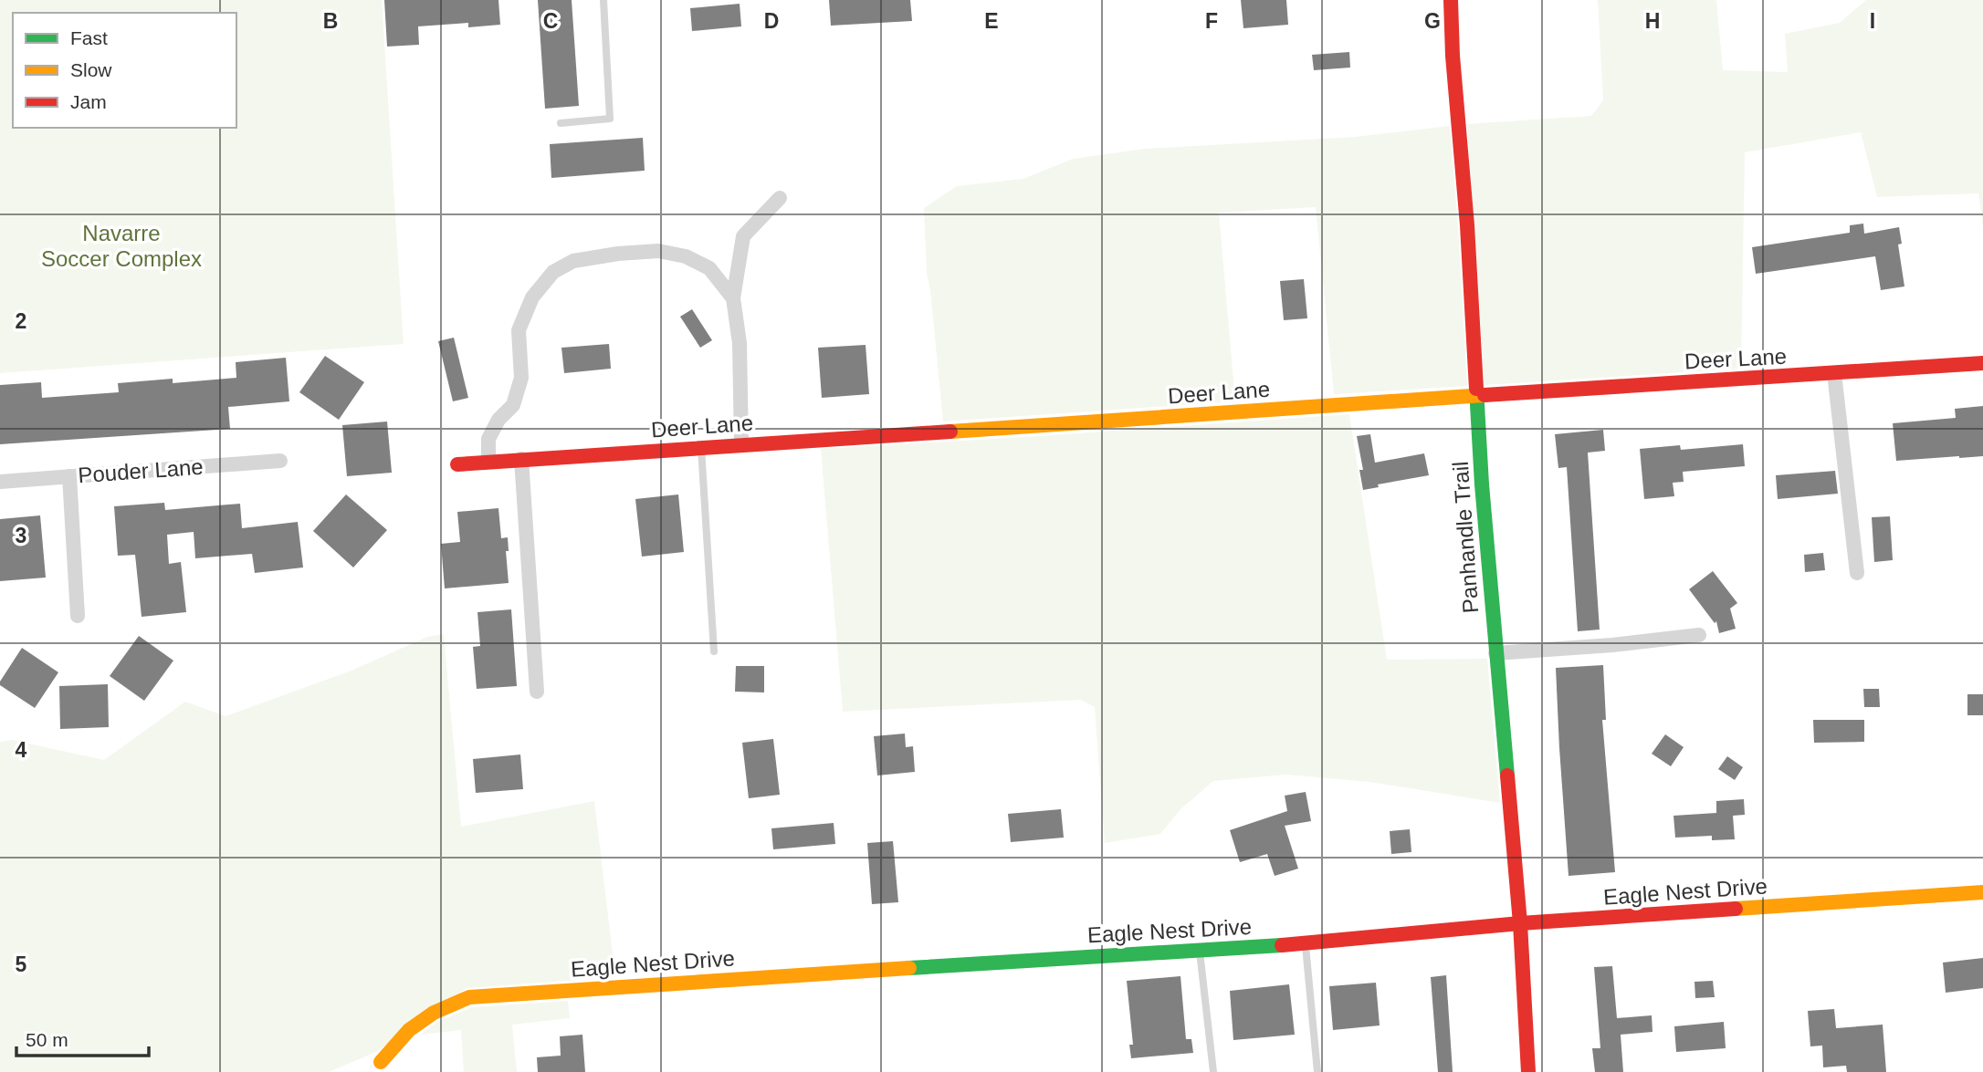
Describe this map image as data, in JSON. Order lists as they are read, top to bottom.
{
  "streets": {
    "street": [
      "Deer Lane",
      "Pouder Lane",
      "Panhandle Trail",
      "Eagle Nest Drive"
    ]
  },
  "crossings": [
    ["Deer Lane", "Panhandle Trail"],
    ["Panhandle Trail", "Eagle Nest Drive"]
  ],
  "parks": ["Navarre Soccer Complex"],
  "legend": ["Fast", "Slow", "Jam"],
  "scale_bar": "50 m",
  "grid": {
    "columns": [
      "B",
      "C",
      "D",
      "E",
      "F",
      "G",
      "H",
      "I"
    ],
    "rows": [
      "2",
      "3",
      "4",
      "5"
    ]
  }
}
